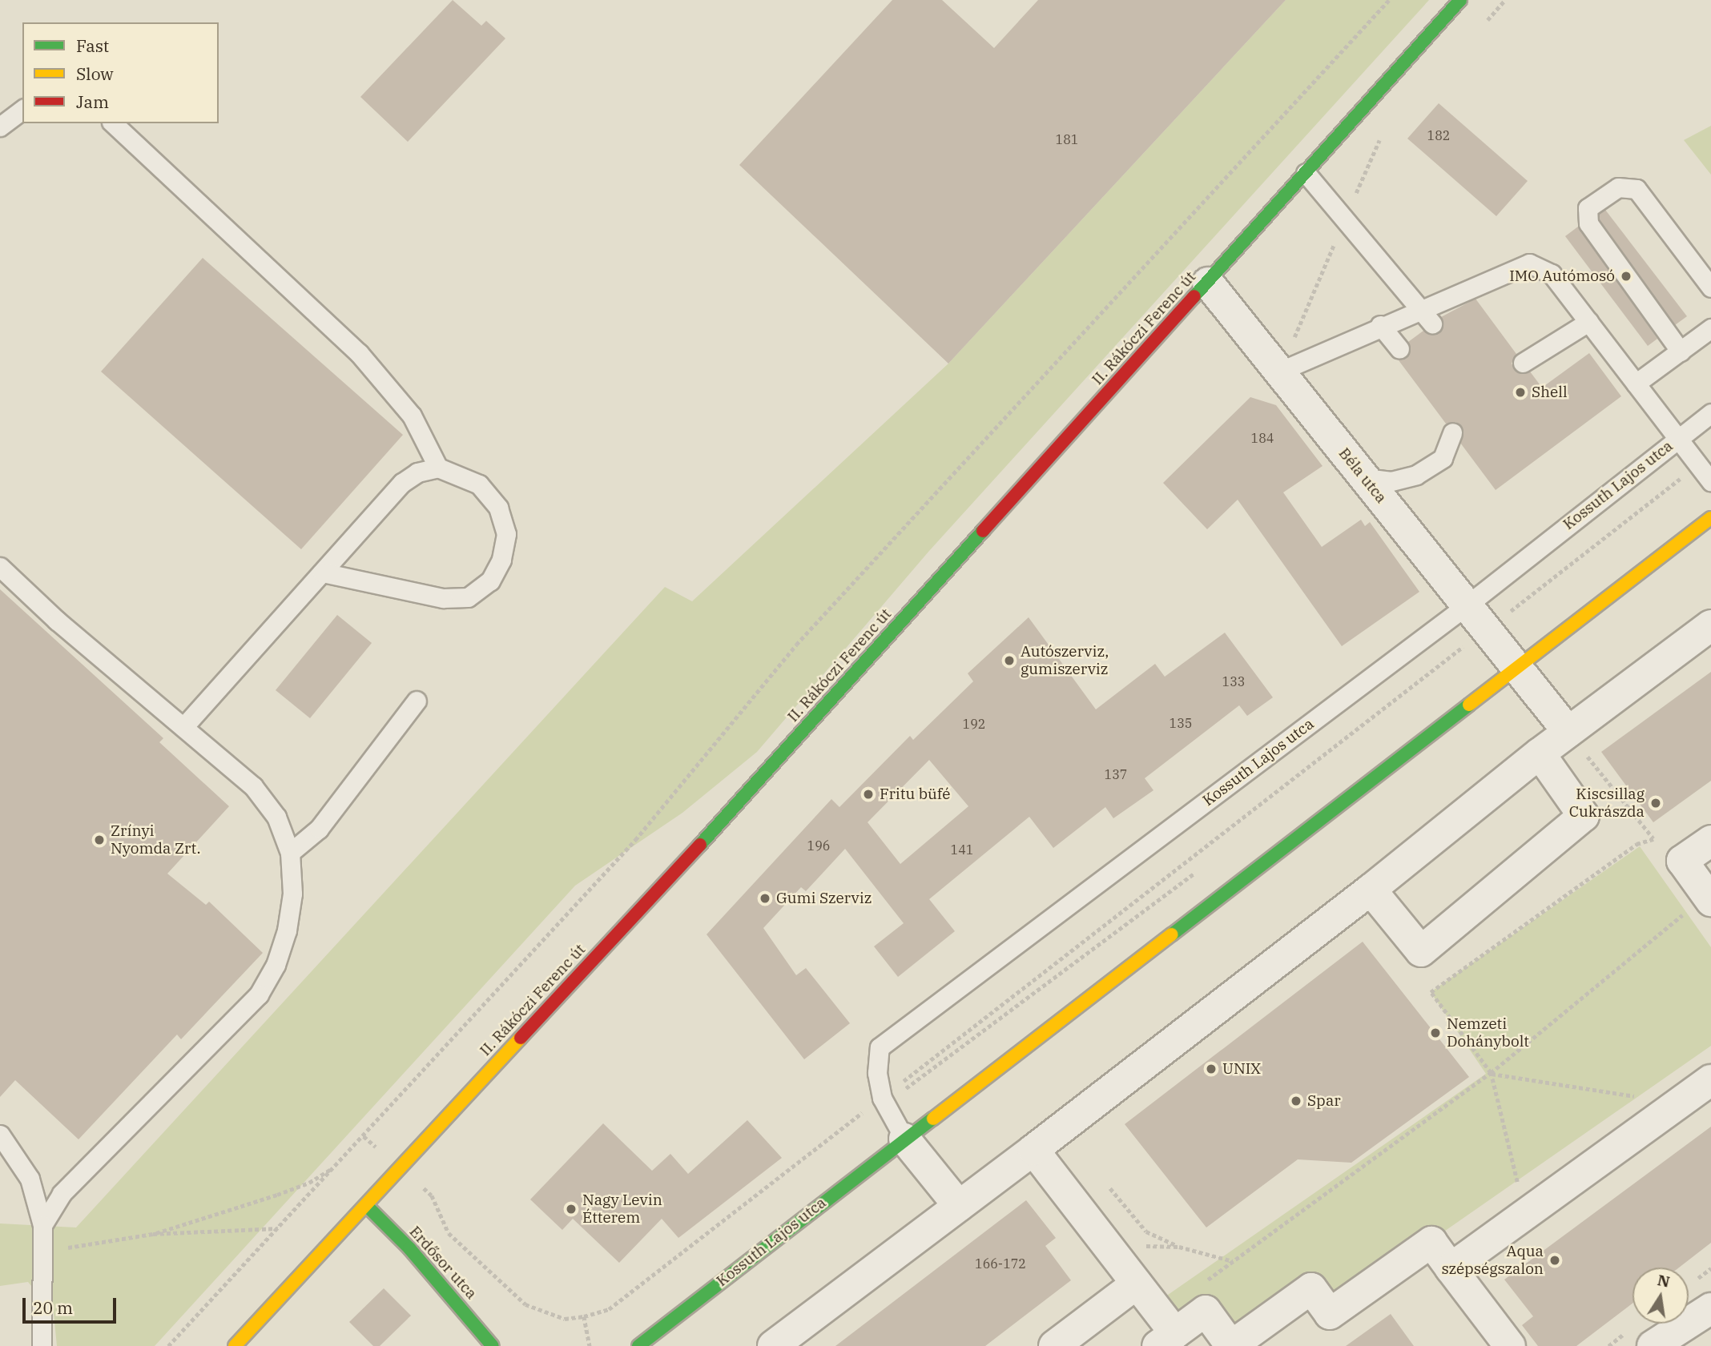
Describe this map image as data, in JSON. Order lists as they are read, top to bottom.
{
  "streets": {
    "main road": ["II. Rákóczi Ferenc út", "Kossuth Lajos utca", "Erdősor utca"],
    "street": ["Béla utca"]
  },
  "crossings": [
    ["II. Rákóczi Ferenc út", "Béla utca"],
    ["II. Rákóczi Ferenc út", "Erdősor utca"],
    ["Béla utca", "Kossuth Lajos utca"]
  ],
  "places": [
    "IMO Autómosó",
    "Shell",
    "Autószerviz, gumiszerviz",
    "Fritu büfé",
    "Kiscsillag Cukrászda",
    "Zrínyi Nyomda Zrt.",
    "Gumi Szerviz",
    "Nemzeti Dohánybolt",
    "UNIX",
    "Spar",
    "Nagy Levin Étterem",
    "Aqua szépségszalon"
  ],
  "house_numbers": [
    "182",
    "181",
    "184",
    "133",
    "135",
    "192",
    "137",
    "196",
    "141",
    "166-172"
  ],
  "legend": ["Fast", "Slow", "Jam"],
  "scale_bar": "20 m",
  "north": "top"
}
